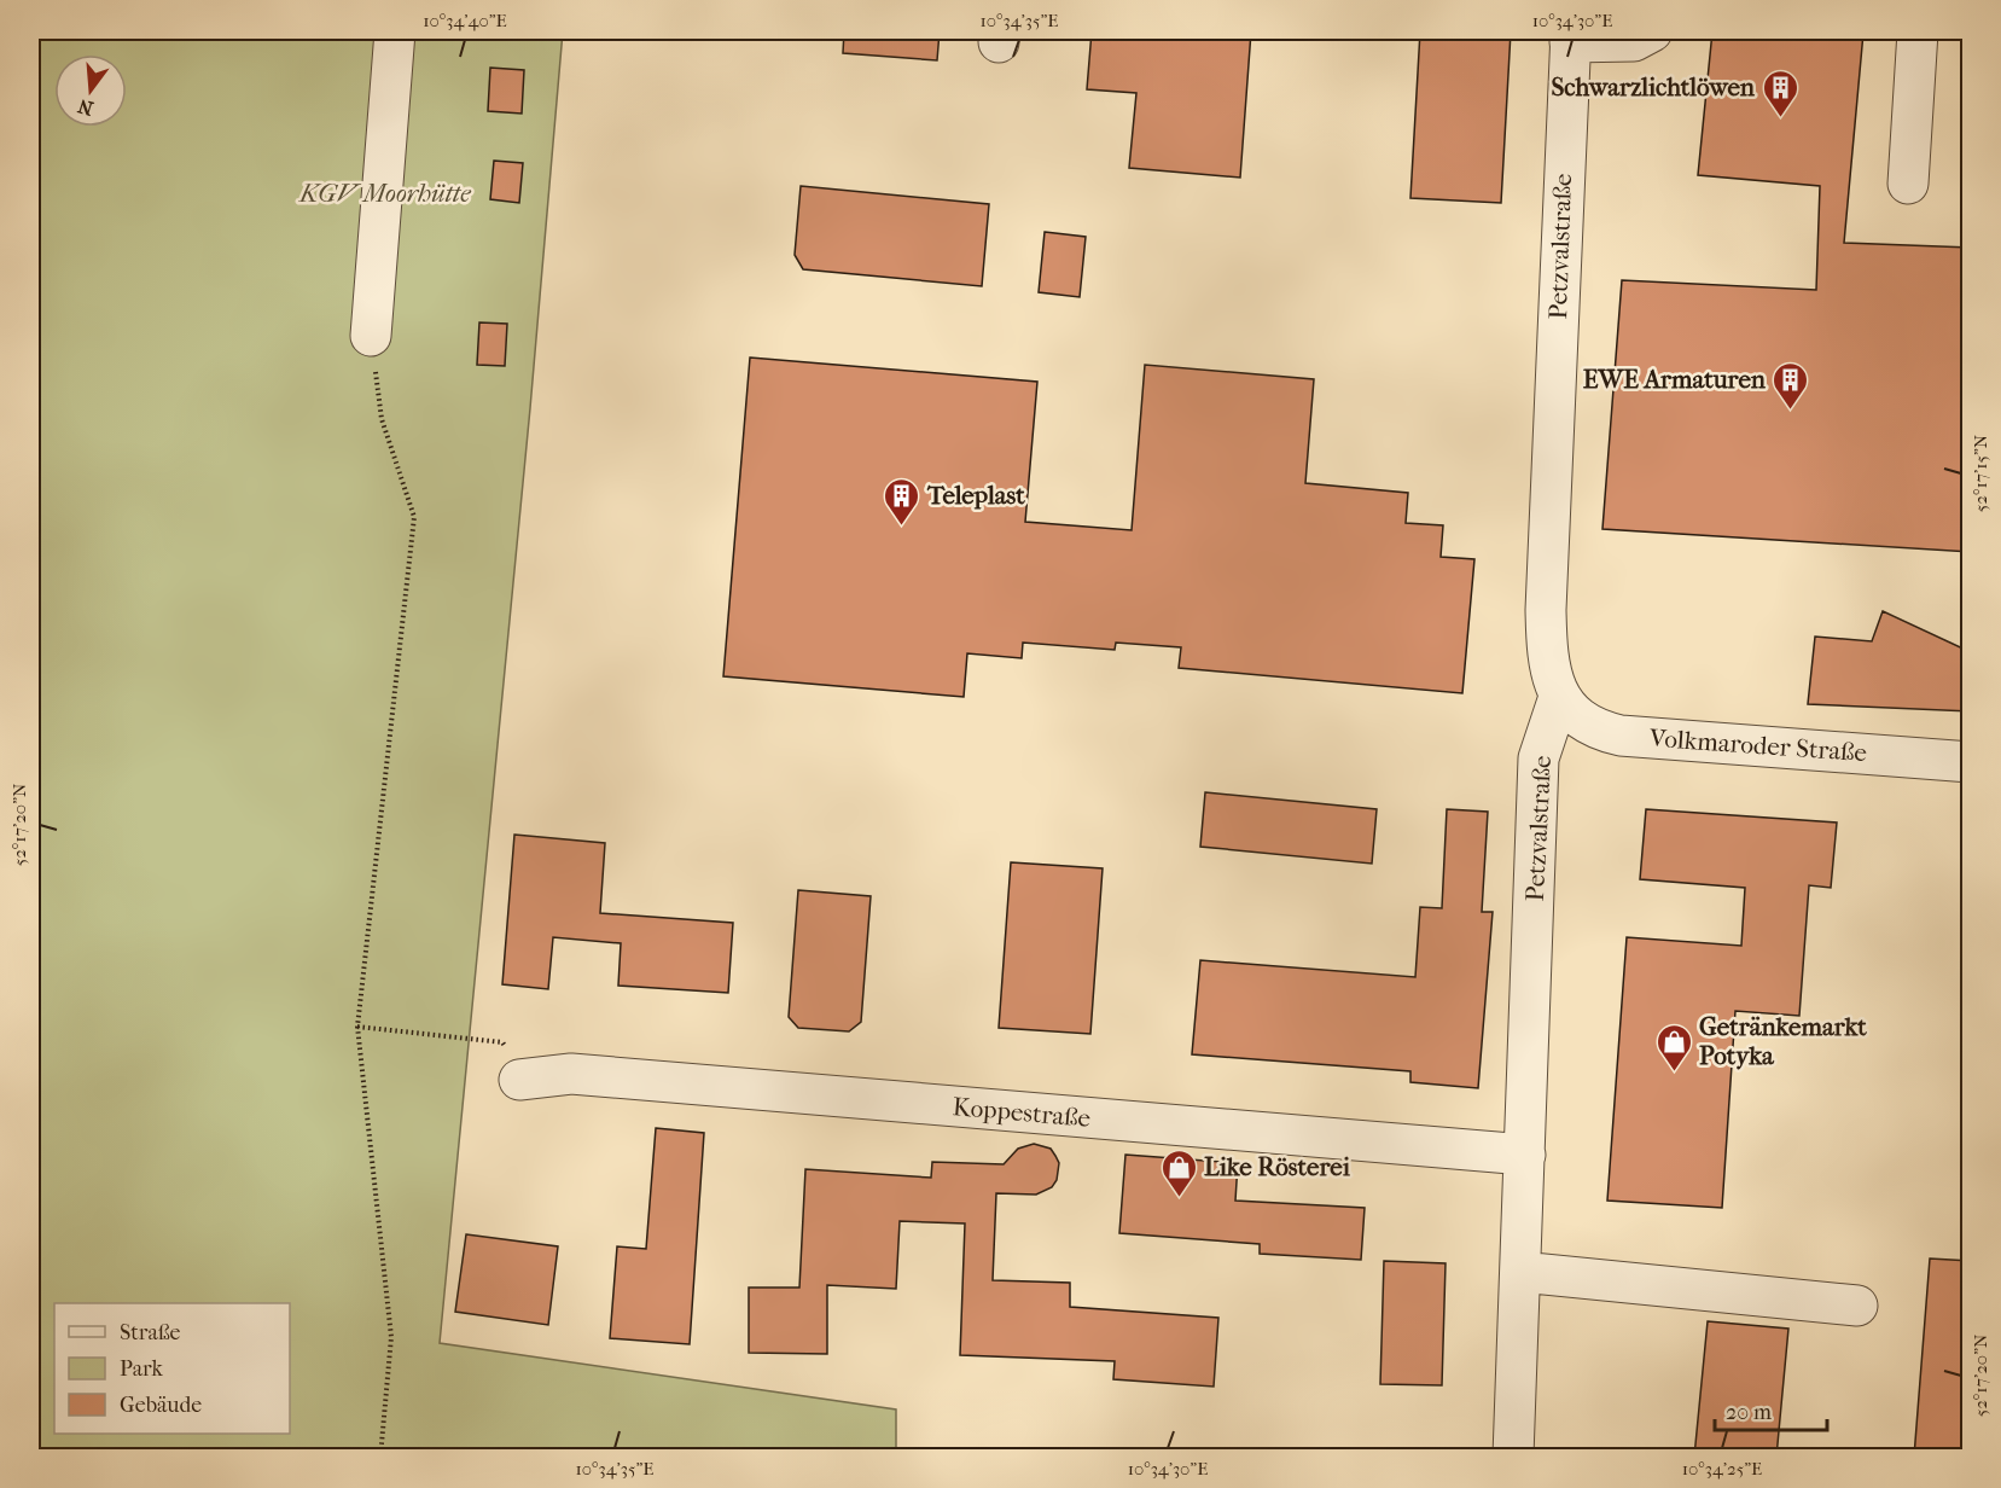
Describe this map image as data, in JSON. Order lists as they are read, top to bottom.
{
  "streets": {
    "street": ["Petzvalstraße", "Volkmaroder Straße", "Koppestraße"]
  },
  "crossings": [
    ["Petzvalstraße", "Volkmaroder Straße"],
    ["Petzvalstraße", "Koppestraße"]
  ],
  "parks": ["KGV Moorhütte"],
  "places": {
    "building": ["Schwarzlichtlöwen", "EWE Armaturen", "Teleplast"],
    "shop": ["Getränkemarkt Potyka", "Like Rösterei"]
  },
  "legend": ["Straße", "Park", "Gebäude"],
  "scale_bar": "20 m",
  "north": "bottom",
  "coordinates": [
    "10°34'40\"E",
    "10°34'35\"E",
    "10°34'30\"E",
    "52°17'15\"N",
    "52°17'20\"N",
    "10°34'25\"E"
  ]
}
